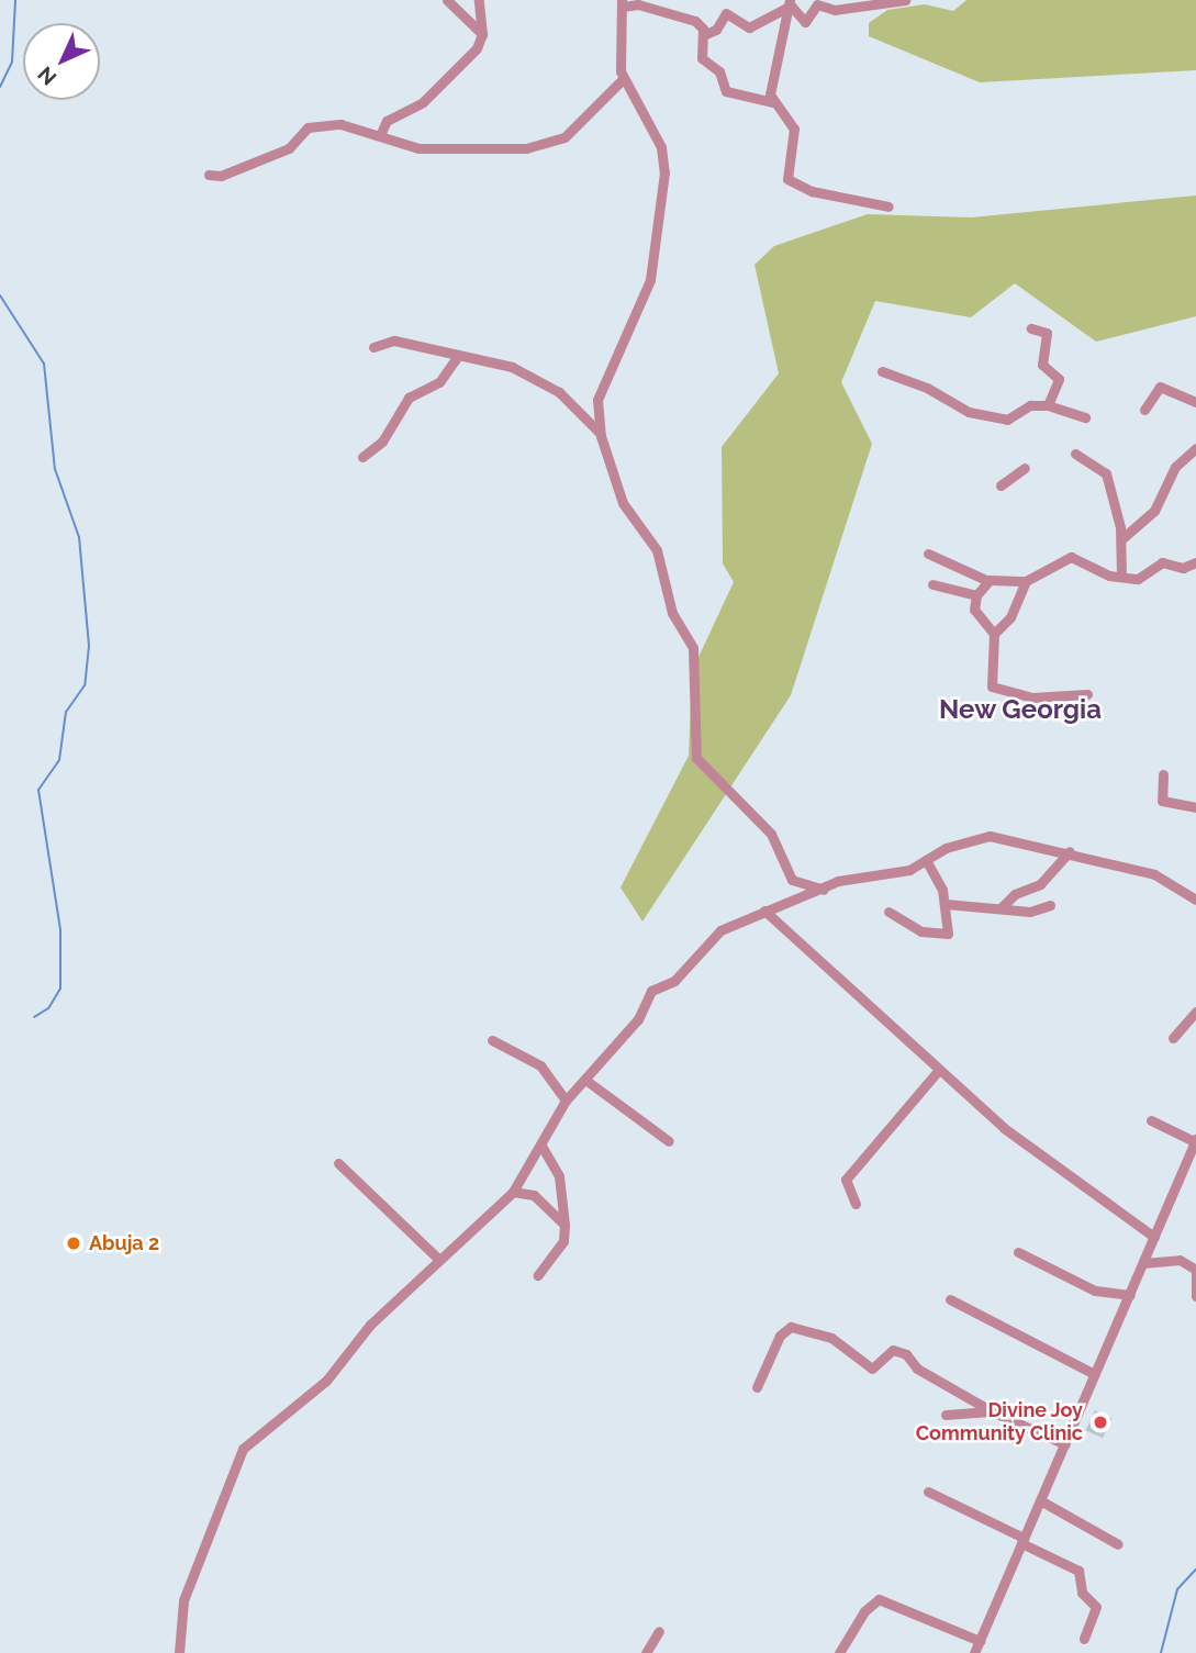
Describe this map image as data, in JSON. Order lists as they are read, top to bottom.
{
  "districts": ["New Georgia"],
  "places": ["Abuja 2", "Divine Joy Community Clinic"],
  "north": "bottom left"
}
